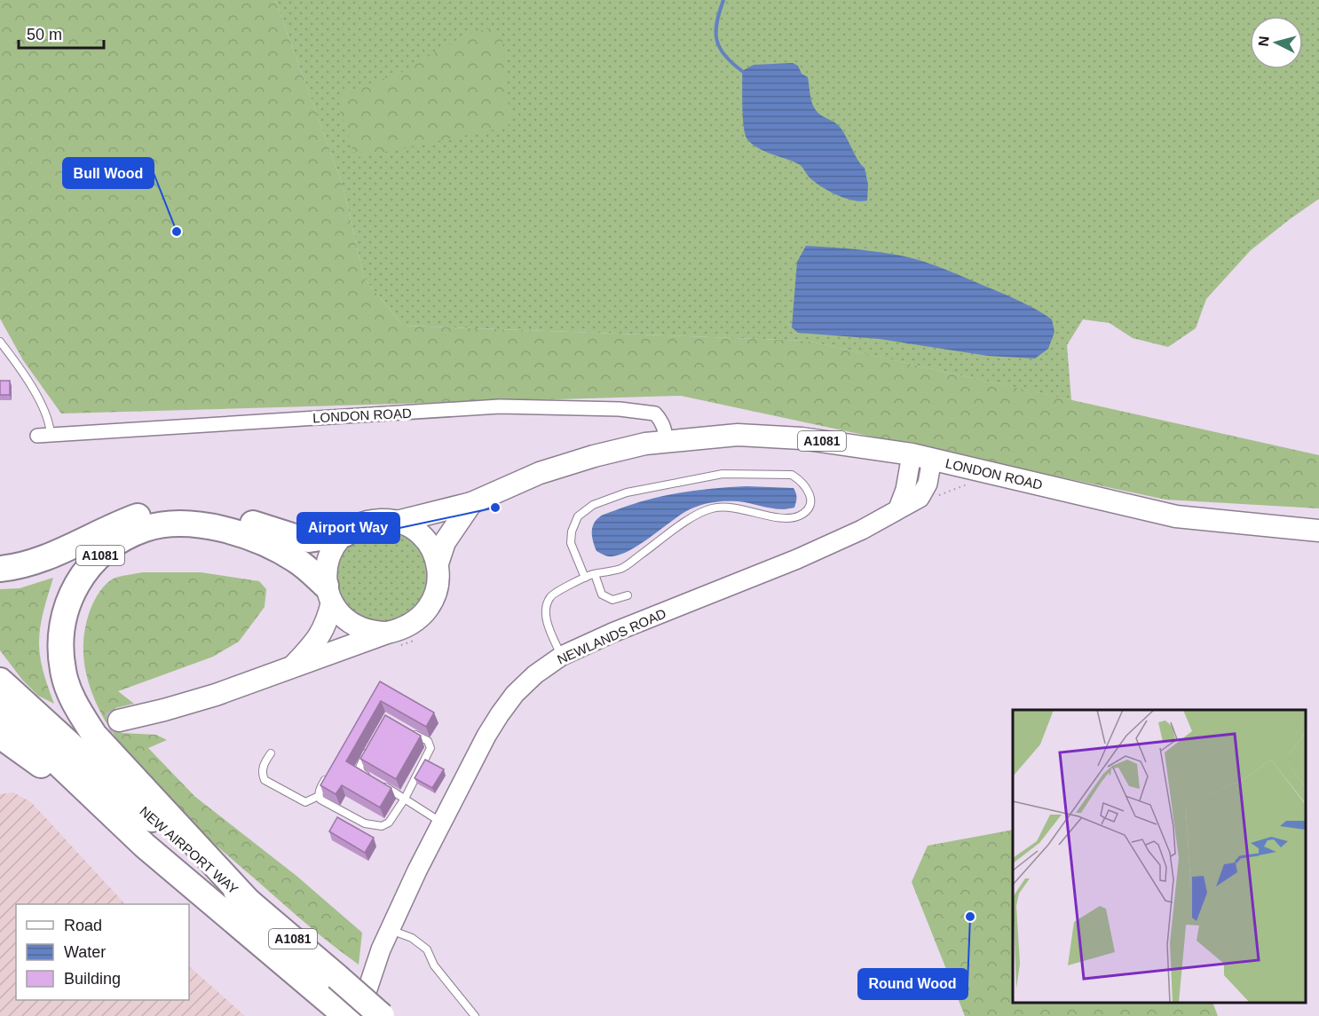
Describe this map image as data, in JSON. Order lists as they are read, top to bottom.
{
  "streets": {
    "highway": ["A1081", "NEW AIRPORT WAY"],
    "main road": ["LONDON ROAD"],
    "street": ["NEWLANDS ROAD"]
  },
  "crossings": [
    ["LONDON ROAD", "A1081"],
    ["A1081", "NEW AIRPORT WAY"]
  ],
  "places": ["Bull Wood", "Airport Way", "Round Wood"],
  "legend": ["Road", "Water", "Building"],
  "scale_bar": "50 m",
  "north": "left"
}
